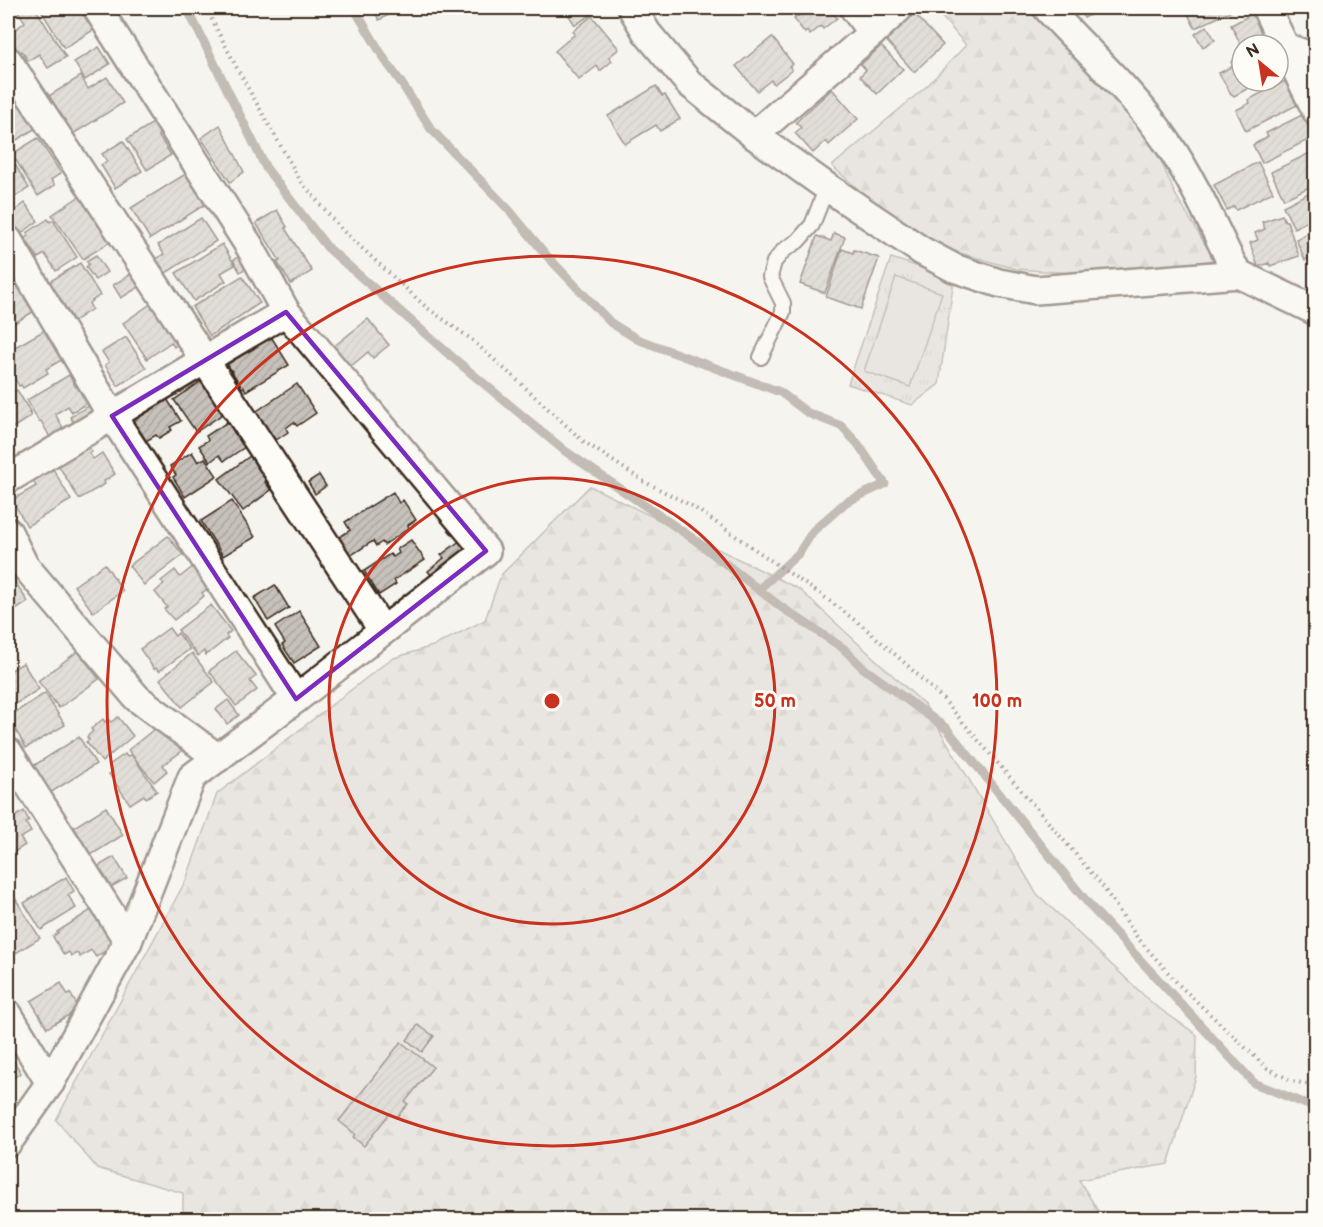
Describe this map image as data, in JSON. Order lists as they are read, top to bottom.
{
  "north": "top left",
  "rings": ["50 m", "100 m"]
}
